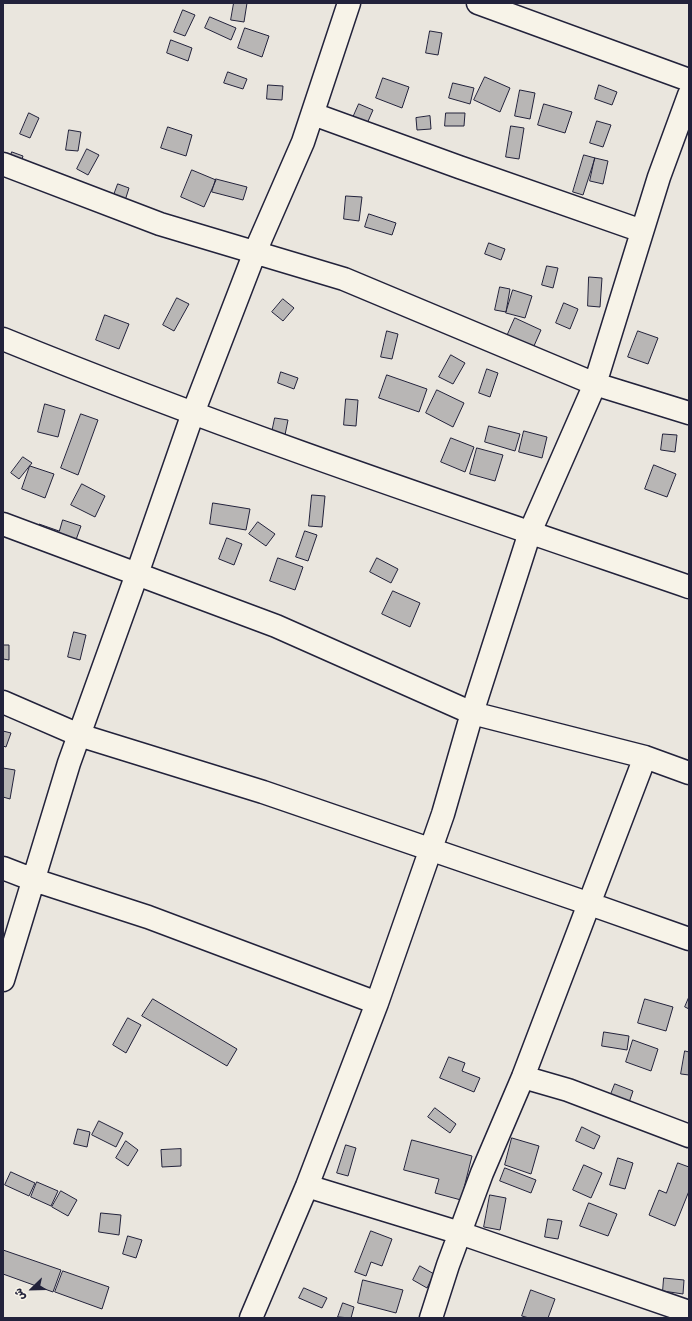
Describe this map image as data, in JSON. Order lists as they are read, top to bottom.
{
  "north": "bottom left"
}
